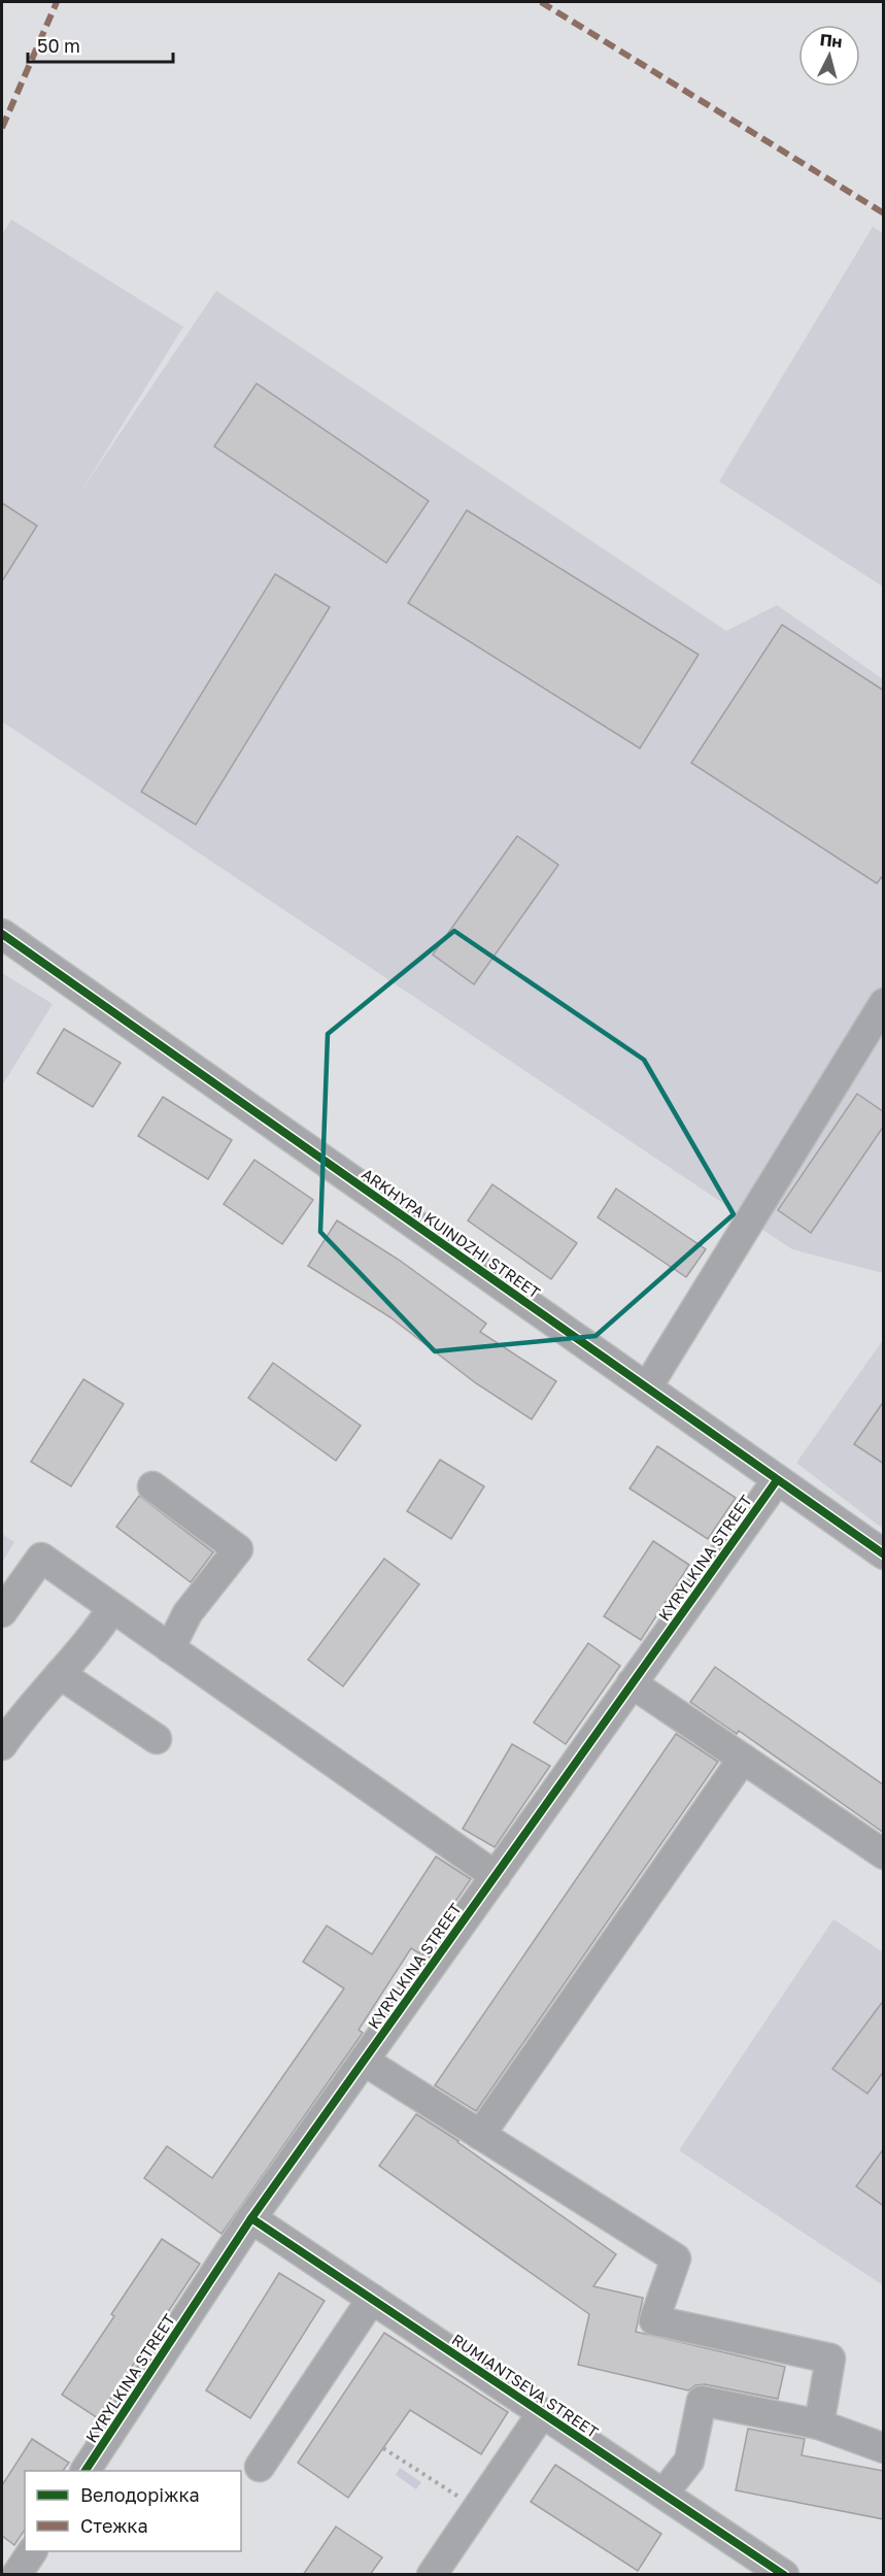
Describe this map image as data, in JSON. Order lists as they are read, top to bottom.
{
  "streets": {
    "street": ["ARKHYPA KUINDZHI STREET", "KYRYLKINA STREET", "RUMIANTSEVA STREET"]
  },
  "crossings": [
    ["ARKHYPA KUINDZHI STREET", "KYRYLKINA STREET"],
    ["KYRYLKINA STREET", "RUMIANTSEVA STREET"]
  ],
  "legend": ["Велодоріжка", "Стежка"],
  "scale_bar": "50 m",
  "north": "top"
}
